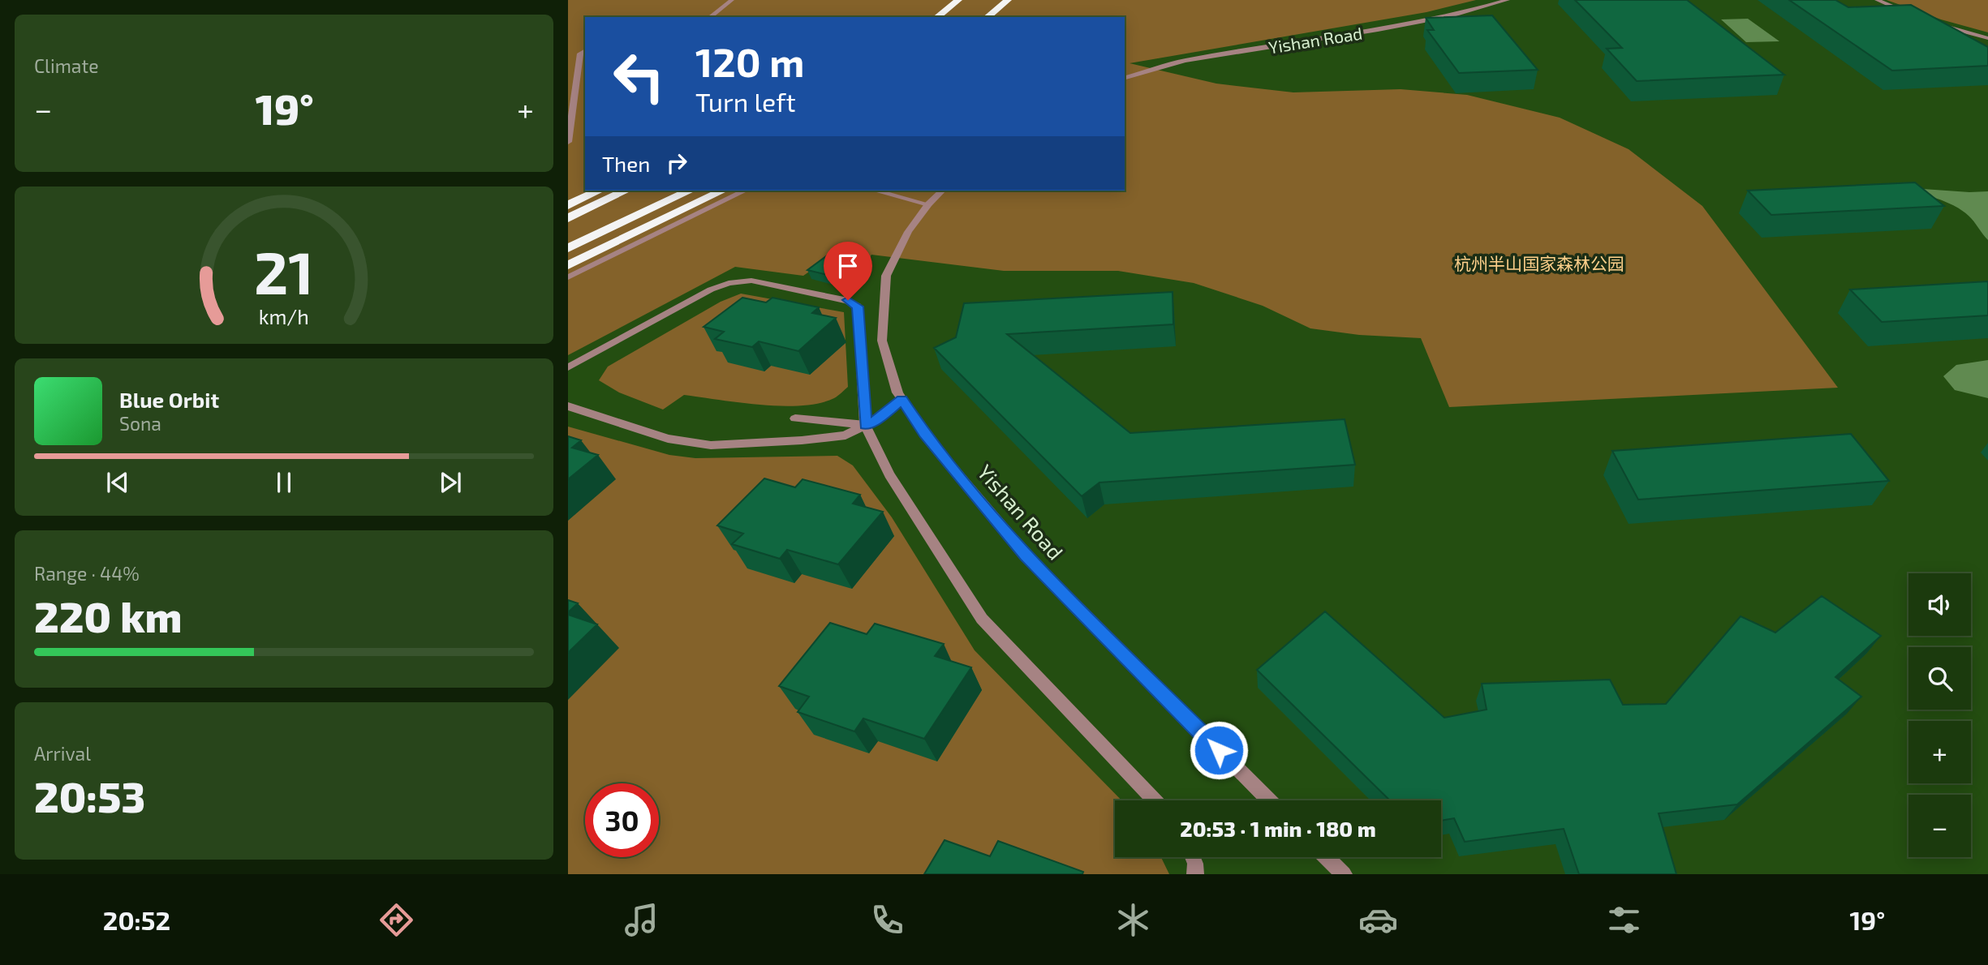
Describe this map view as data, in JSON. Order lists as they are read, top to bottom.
{
  "streets": {
    "street": ["Yishan Road"]
  },
  "parks": ["杭州半山国家森林公园"],
  "page": {
    "tile": [
      "Climate",
      ["Range · 44%", "220 km"],
      ["Arrival", "20:53"]
    ],
    "turn": ["120 m", "Turn left"],
    "heat": ["−", "19°", "+"],
    "then": "Then",
    "song": ["Blue Orbit", "Sona"],
    "map_buttons": ["+", "−"],
    "limit": "30",
    "trip": "20:53 · 1 min · 180 m",
    "tabs": ["20:52", "19°"],
    "gauge": ["21", "km/h"]
  }
}
